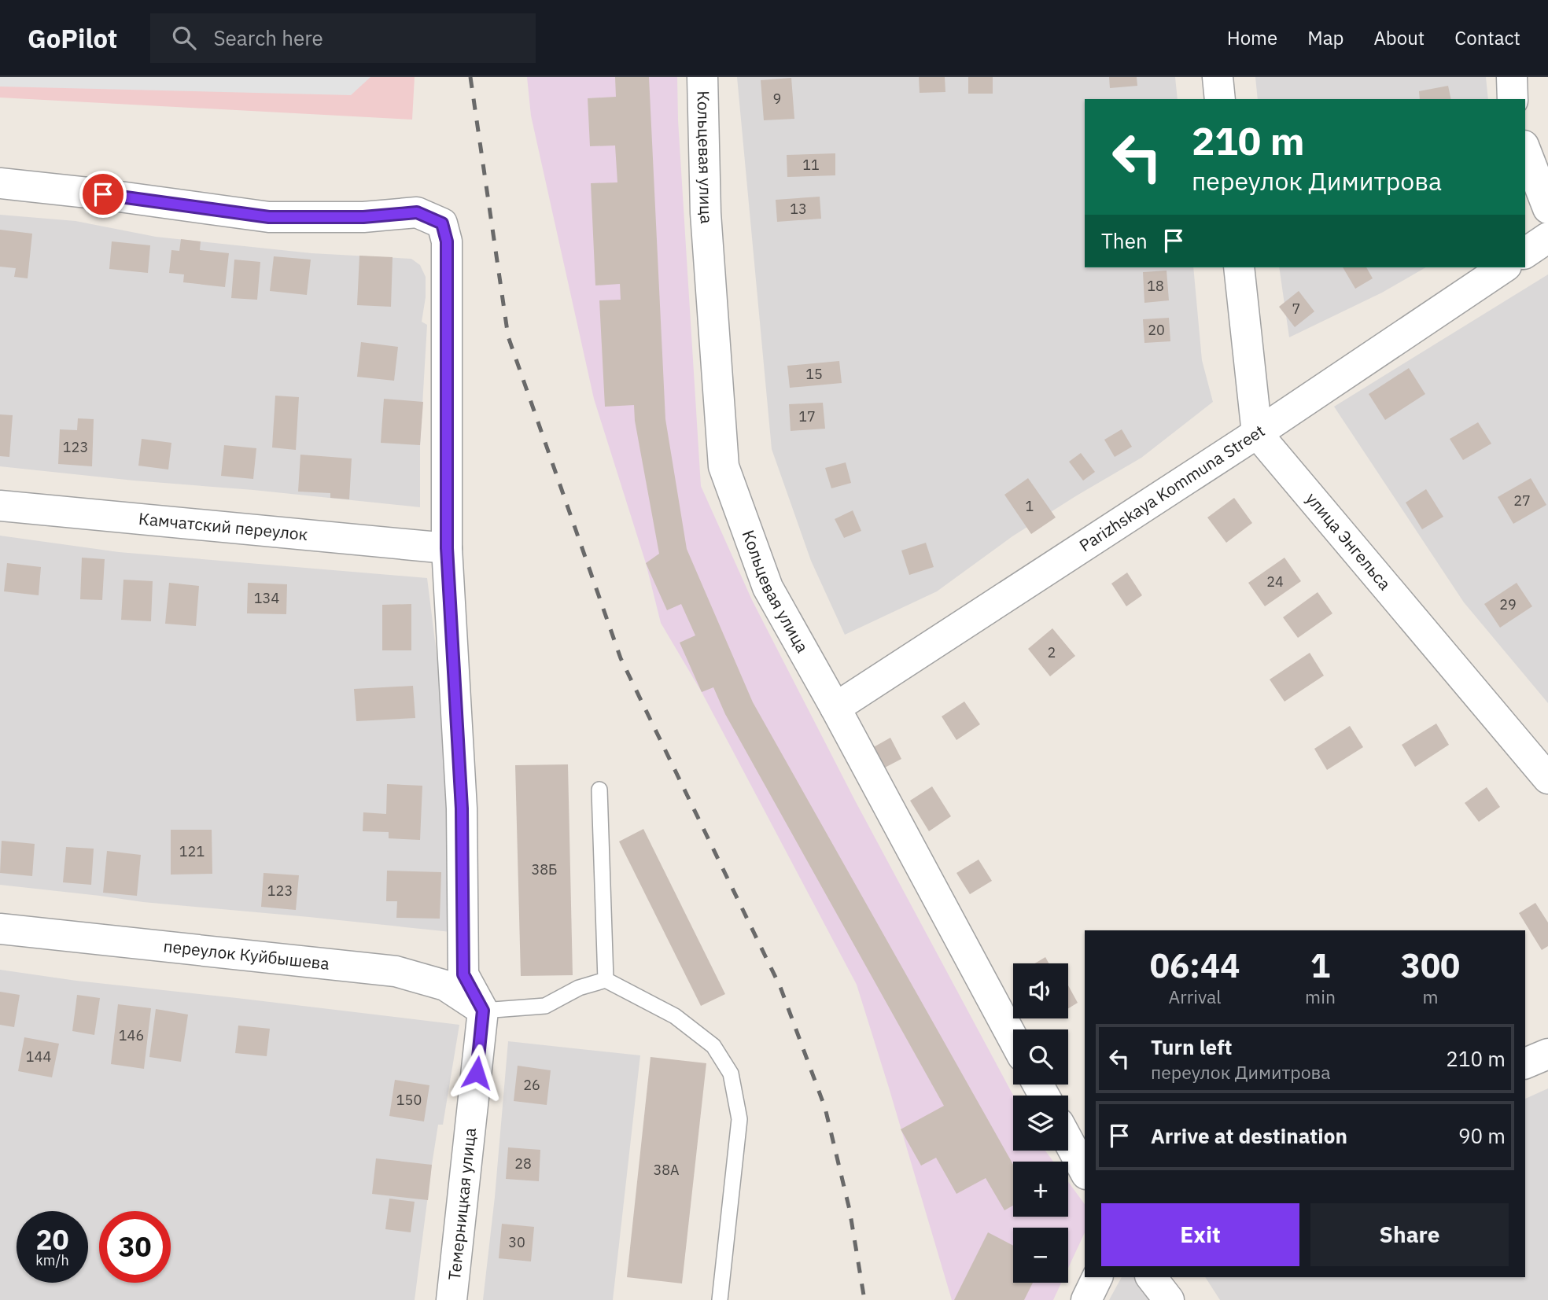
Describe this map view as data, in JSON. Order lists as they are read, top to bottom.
{
  "streets": {
    "street": [
      "Кольцевая улица",
      "Parizhskaya Kommuna Street",
      "Камчатский переулок",
      "улица Энгельса",
      "переулок Куйбышева",
      "Темерницкая улица"
    ]
  },
  "crossings": [
    ["Кольцевая улица", "Parizhskaya Kommuna Street"],
    ["Parizhskaya Kommuna Street", "улица Энгельса"],
    ["переулок Куйбышева", "Темерницкая улица"]
  ],
  "house_numbers": [
    "9",
    "11",
    "13",
    "18",
    "7",
    "20",
    "15",
    "17",
    "123",
    "27",
    "1",
    "24",
    "134",
    "29",
    "2",
    "121",
    "38Б",
    "123",
    "146",
    "144",
    "26",
    "150",
    "28",
    "38А",
    "30"
  ],
  "page": {
    "header": "GoPilot",
    "search": "Search here",
    "nav": [
      "Home",
      "Map",
      "About",
      "Contact"
    ],
    "turn": ["210 m", "переулок Димитрова"],
    "then": "Then",
    "eta": [
      "06:44",
      "Arrival",
      "1",
      "min",
      "300",
      "m"
    ],
    "map_buttons": ["+", "−"],
    "list": [
      {
        "name": "Turn left",
        "note": "переулок Димитрова",
        "value": "210 m"
      },
      {
        "name": "Arrive at destination",
        "value": "90 m"
      }
    ],
    "buttons": ["Exit", "Share"],
    "speed": "20 km/h",
    "limit": "30"
  }
}
